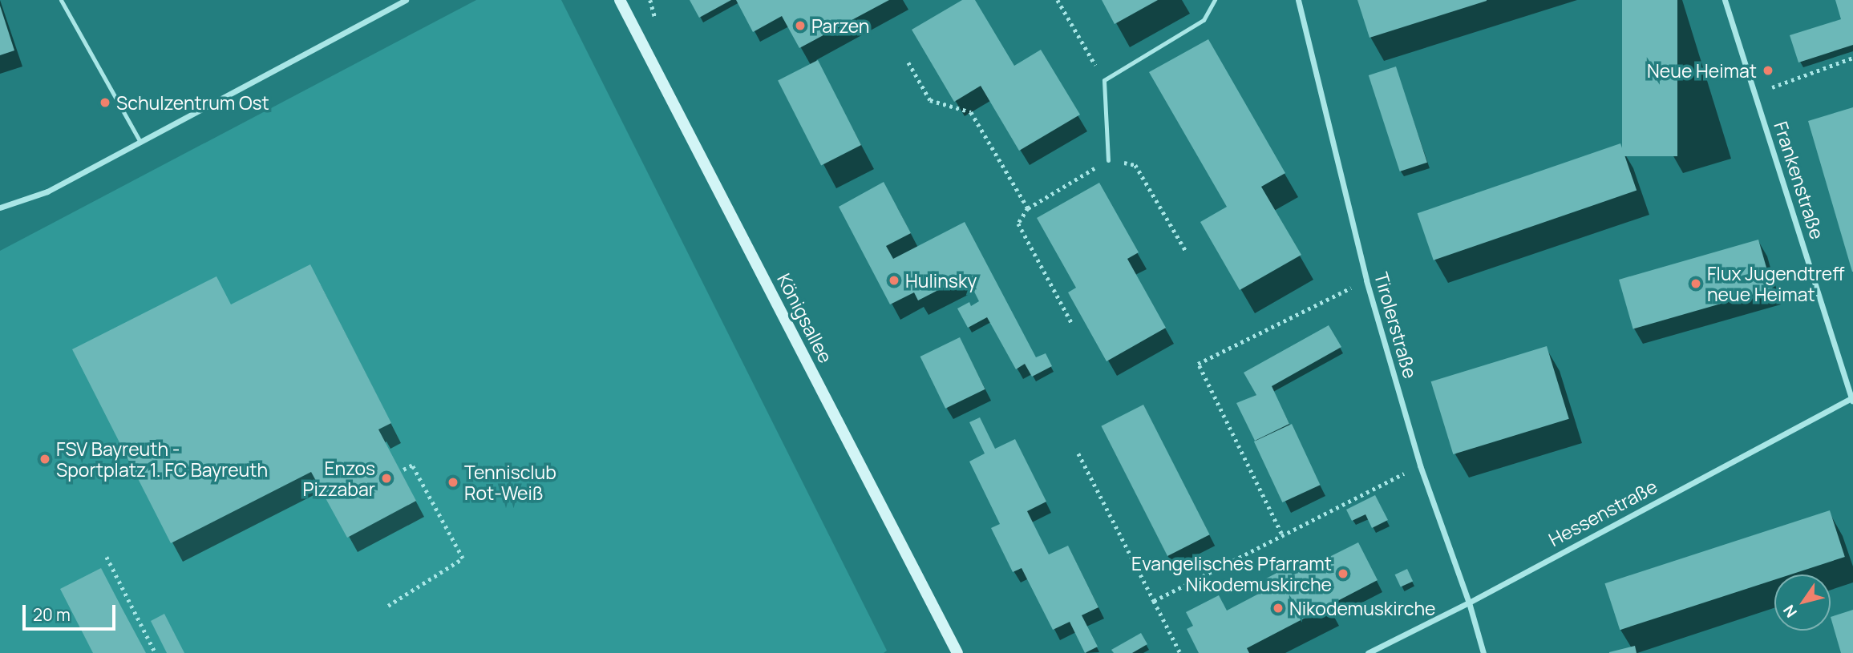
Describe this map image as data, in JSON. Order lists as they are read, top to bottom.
{
  "streets": {
    "main road": ["Königsallee"],
    "street": ["Frankenstraße", "Tirolerstraße", "Hessenstraße"]
  },
  "crossings": [
    ["Frankenstraße", "Hessenstraße"],
    ["Tirolerstraße", "Hessenstraße"]
  ],
  "places": [
    "Parzen",
    "Neue Heimat",
    "Schulzentrum Ost",
    "Hulinsky",
    "Flux Jugendtreff neue Heimat",
    "FSV Bayreuth - Sportplatz 1. FC Bayreuth",
    "Enzos Pizzabar",
    "Tennisclub Rot-Weiß",
    "Evangelisches Pfarramt Nikodemuskirche",
    "Nikodemuskirche"
  ],
  "scale_bar": "20 m",
  "north": "bottom left"
}
